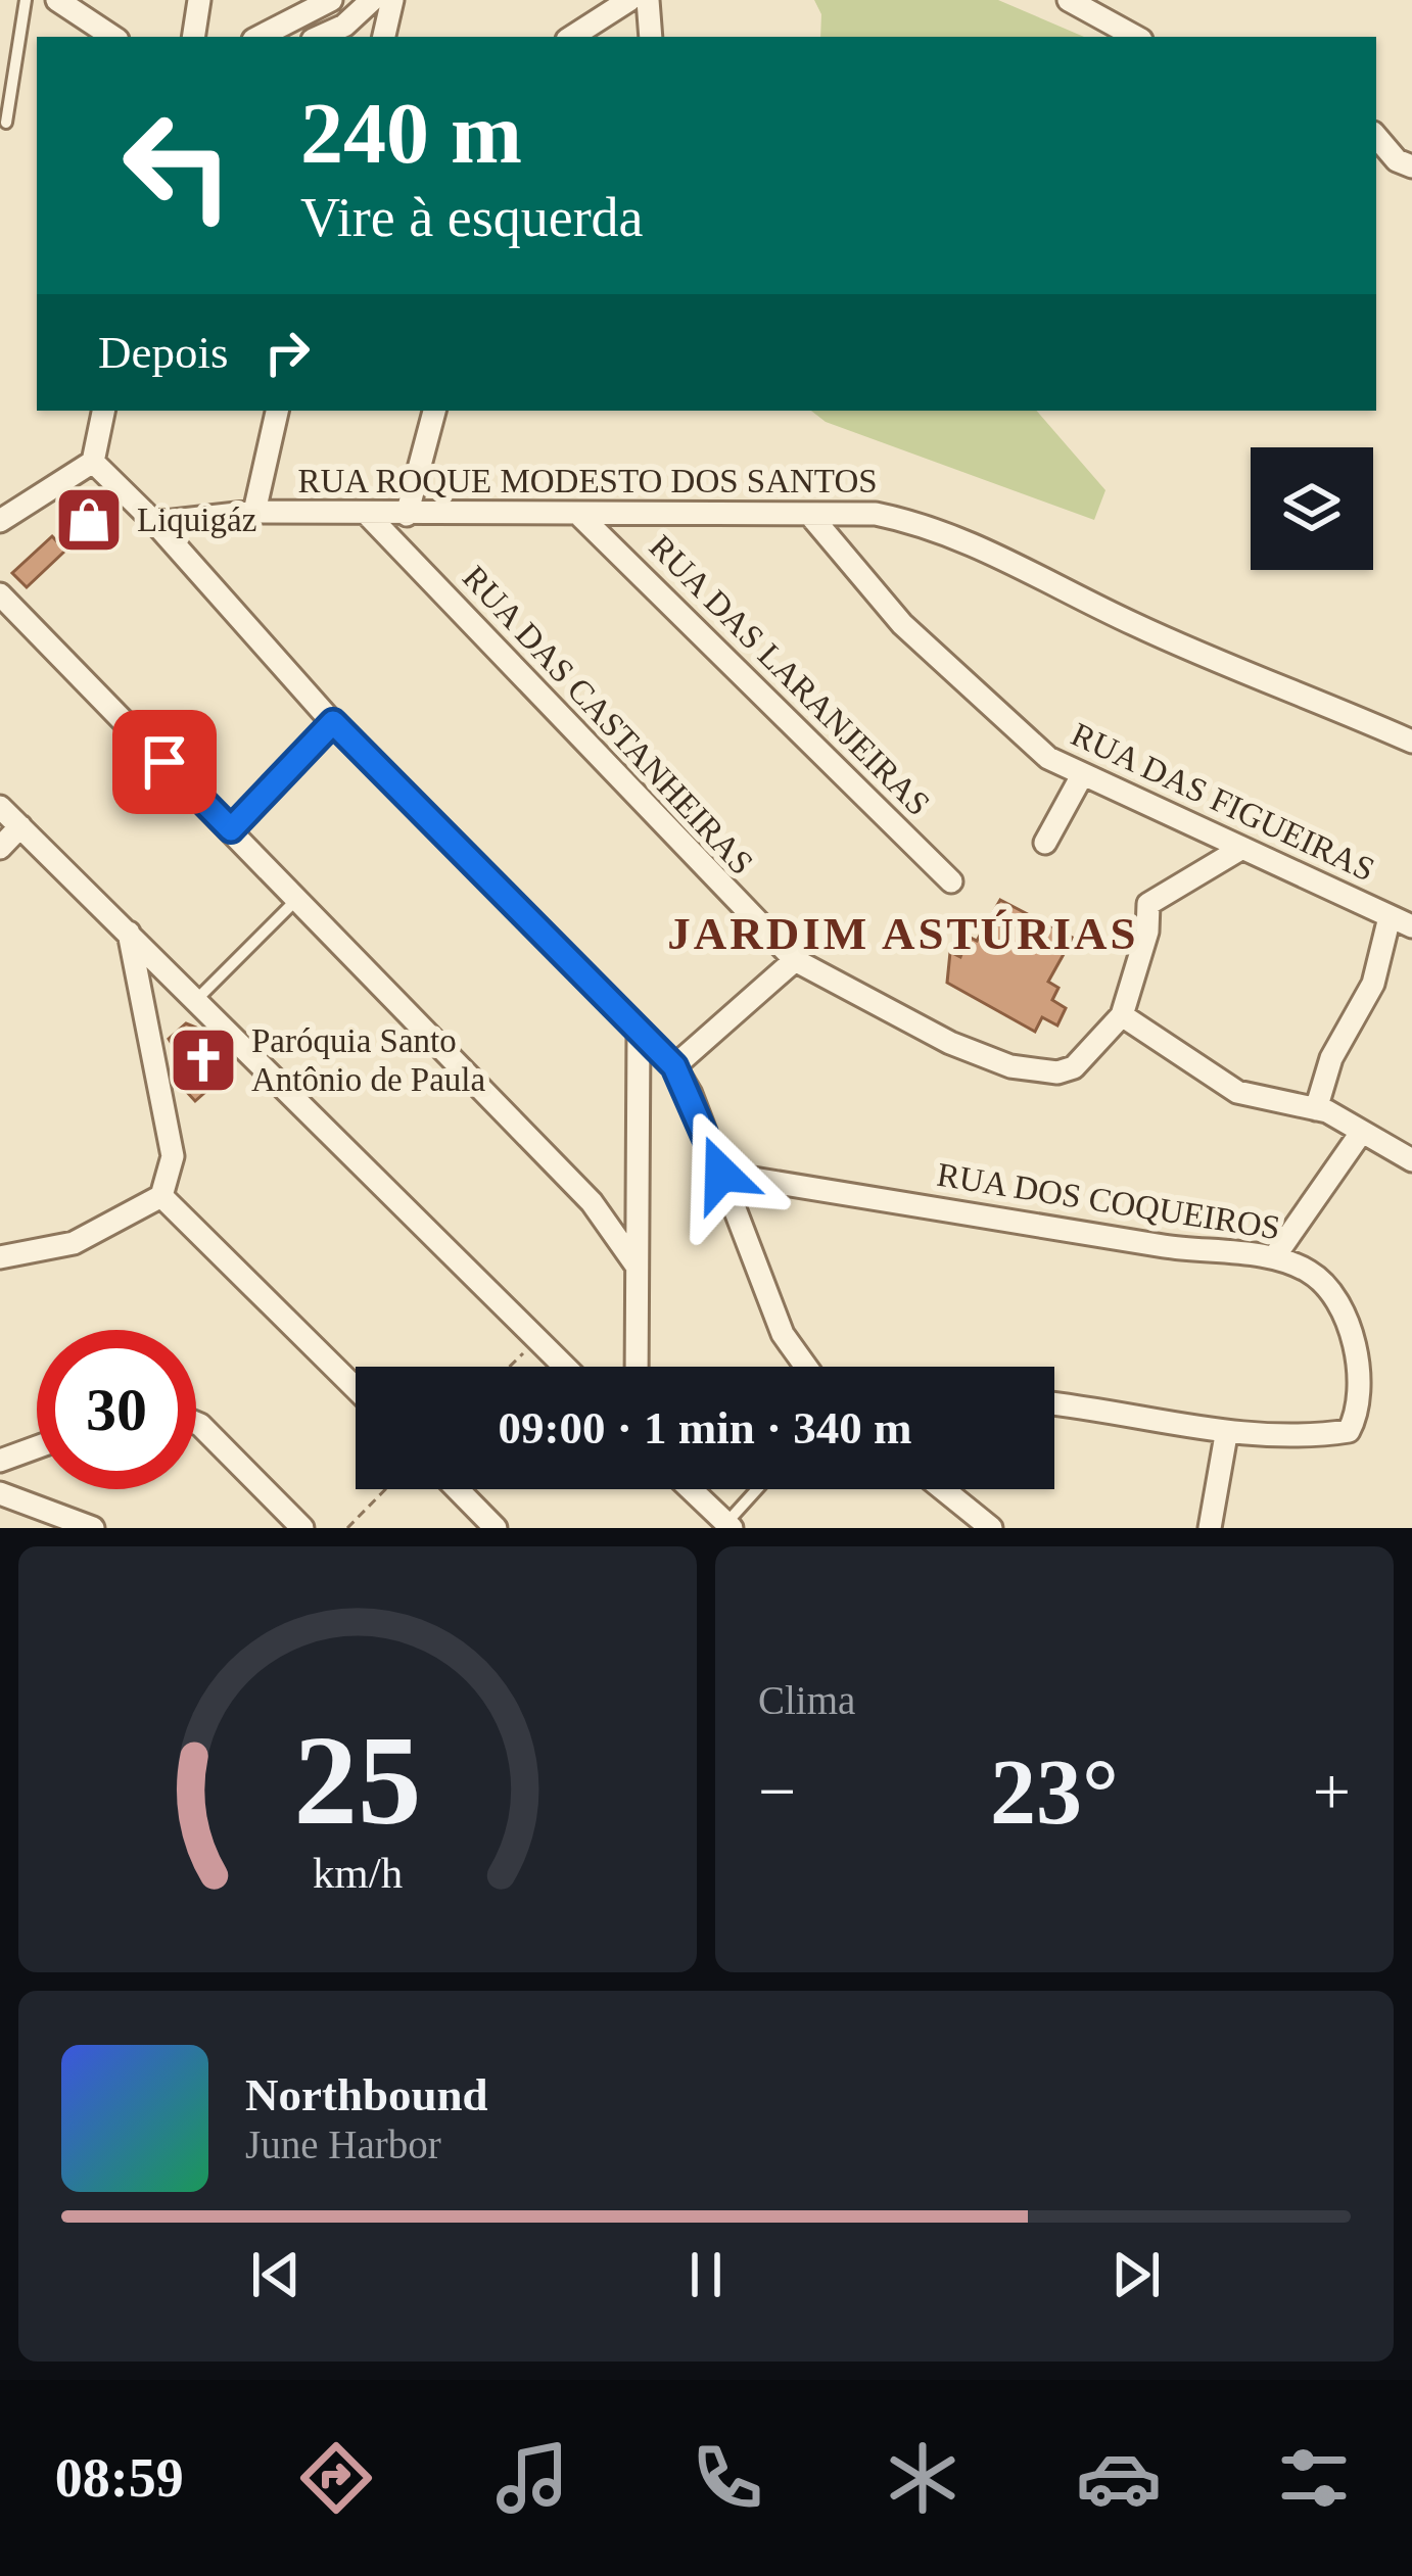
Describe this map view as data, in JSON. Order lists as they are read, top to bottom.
{
  "streets": {
    "street": [
      "RUA ROQUE MODESTO DOS SANTOS",
      "RUA DAS LARANJEIRAS",
      "RUA DAS CASTANHEIRAS",
      "RUA DAS FIGUEIRAS",
      "RUA DOS COQUEIROS"
    ]
  },
  "crossings": [
    ["RUA ROQUE MODESTO DOS SANTOS", "RUA DAS LARANJEIRAS"],
    ["RUA ROQUE MODESTO DOS SANTOS", "RUA DAS CASTANHEIRAS"],
    ["RUA ROQUE MODESTO DOS SANTOS", "RUA DAS FIGUEIRAS"],
    ["RUA DAS CASTANHEIRAS", "RUA DAS FIGUEIRAS"]
  ],
  "districts": ["JARDIM ASTÚRIAS"],
  "places": {
    "shop": ["Liquigáz"],
    "church": ["Paróquia Santo Antônio de Paula"]
  },
  "page": {
    "turn": ["240 m", "Vire à esquerda"],
    "then": "Depois",
    "limit": "30",
    "trip": "09:00 · 1 min · 340 m",
    "tile": "Clima",
    "heat": ["−", "23°", "+"],
    "song": ["Northbound", "June Harbor"],
    "tabs": "08:59",
    "gauge": ["25", "km/h"]
  }
}
